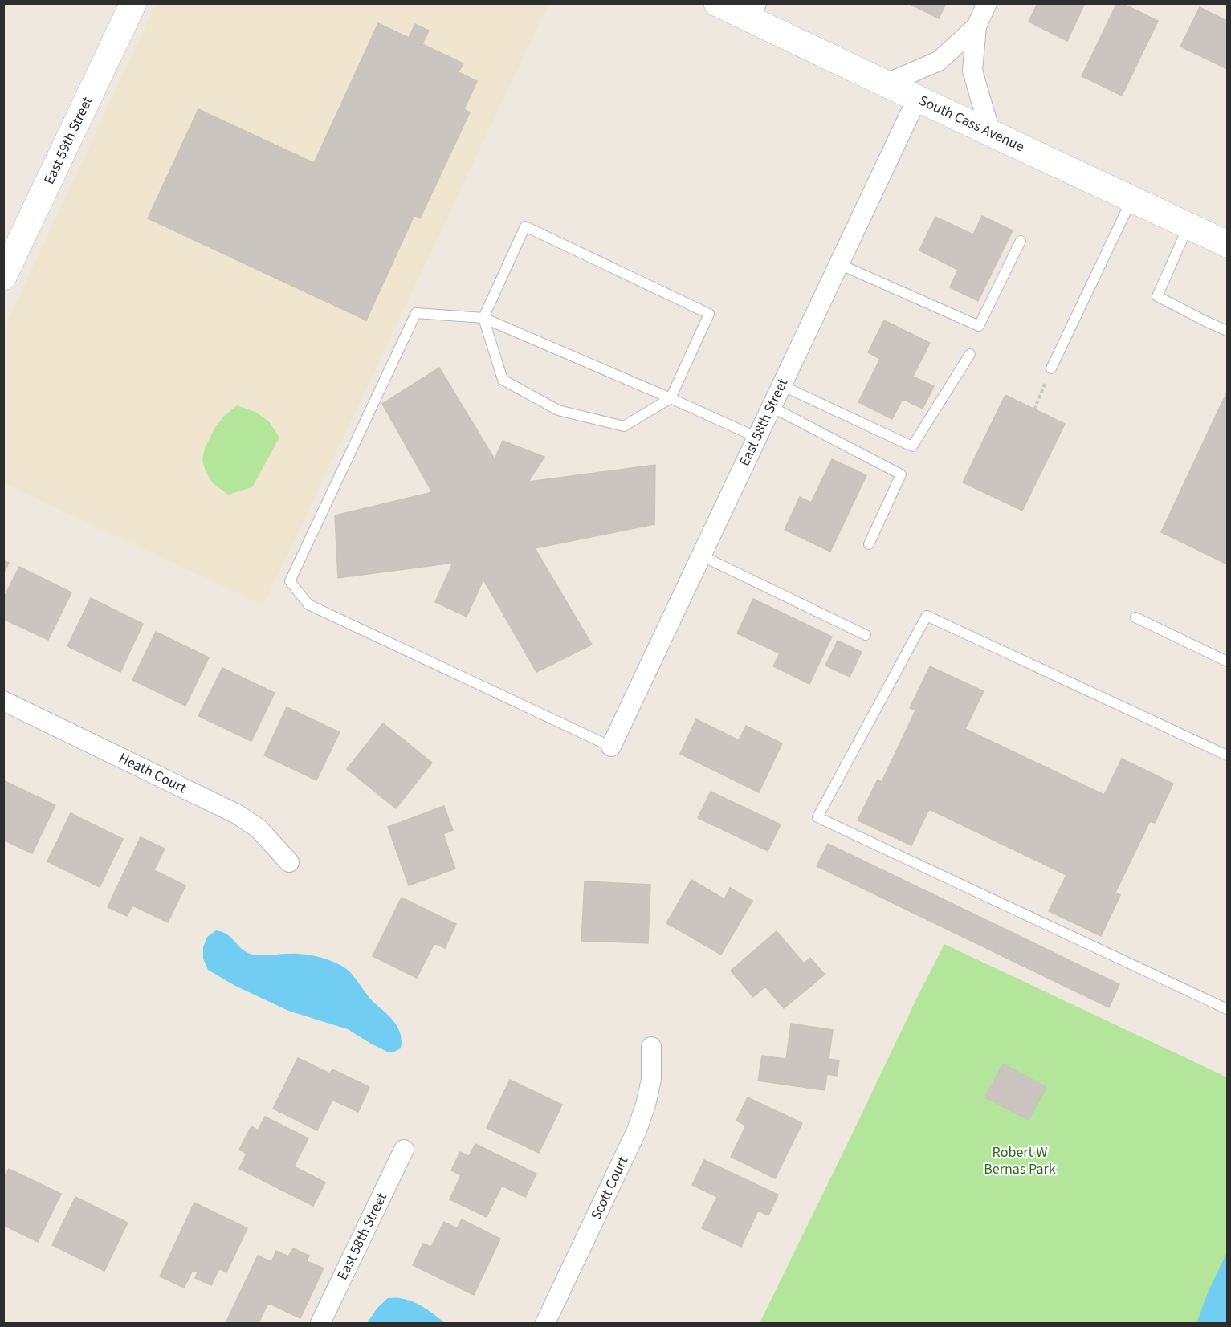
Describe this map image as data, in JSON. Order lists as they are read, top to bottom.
{
  "streets": {
    "main road": ["South Cass Avenue", "East 59th Street"],
    "street": ["East 58th Street", "Heath Court", "Scott Court"]
  },
  "crossings": [
    ["South Cass Avenue", "East 58th Street"]
  ],
  "parks": ["Robert W Bernas Park"]
}
